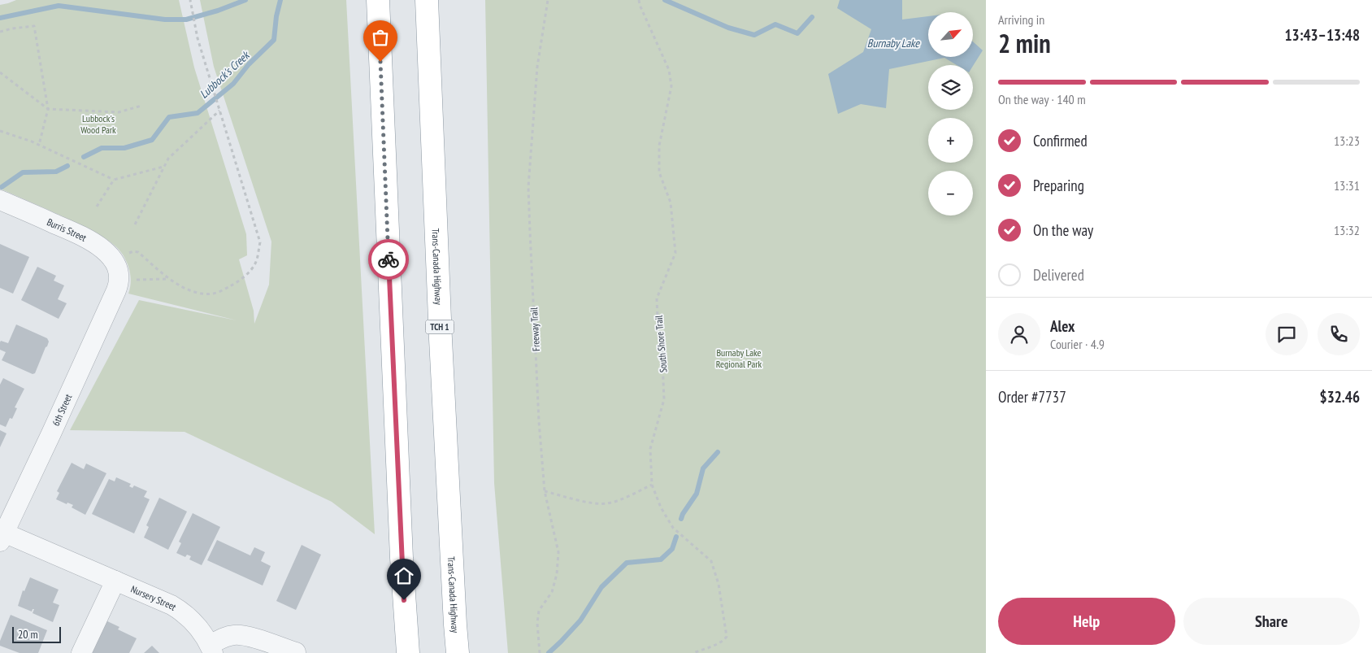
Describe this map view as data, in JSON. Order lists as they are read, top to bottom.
{
  "streets": {
    "highway": ["Trans-Canada Highway", "TCH 1"],
    "street": ["Burris Street", "6th Street", "Nursery Street"],
    "path": ["Freeway Trail", "South Shore Trail"]
  },
  "crossings": [
    ["Burris Street", "6th Street"],
    ["6th Street", "Nursery Street"]
  ],
  "water": ["Burnaby Lake", "Lubbock's Creek"],
  "parks": ["Lubbock's Wood Park", "Burnaby Lake Regional Park"],
  "scale_bar": "20 m",
  "north": "top right",
  "page": {
    "heading": ["2 min", "Arriving in", "13:43–13:48"],
    "panel": [
      "Alex",
      "Courier · 4.9",
      "Order #7737",
      "$32.46"
    ],
    "map_buttons": ["+", "−"],
    "bar": "On the way · 140 m",
    "list": [
      ["Confirmed", "13:23"],
      ["Preparing", "13:31"],
      ["On the way", "13:32"],
      "Delivered"
    ],
    "buttons": ["Help", "Share"],
    "scale": "20 m"
  }
}
